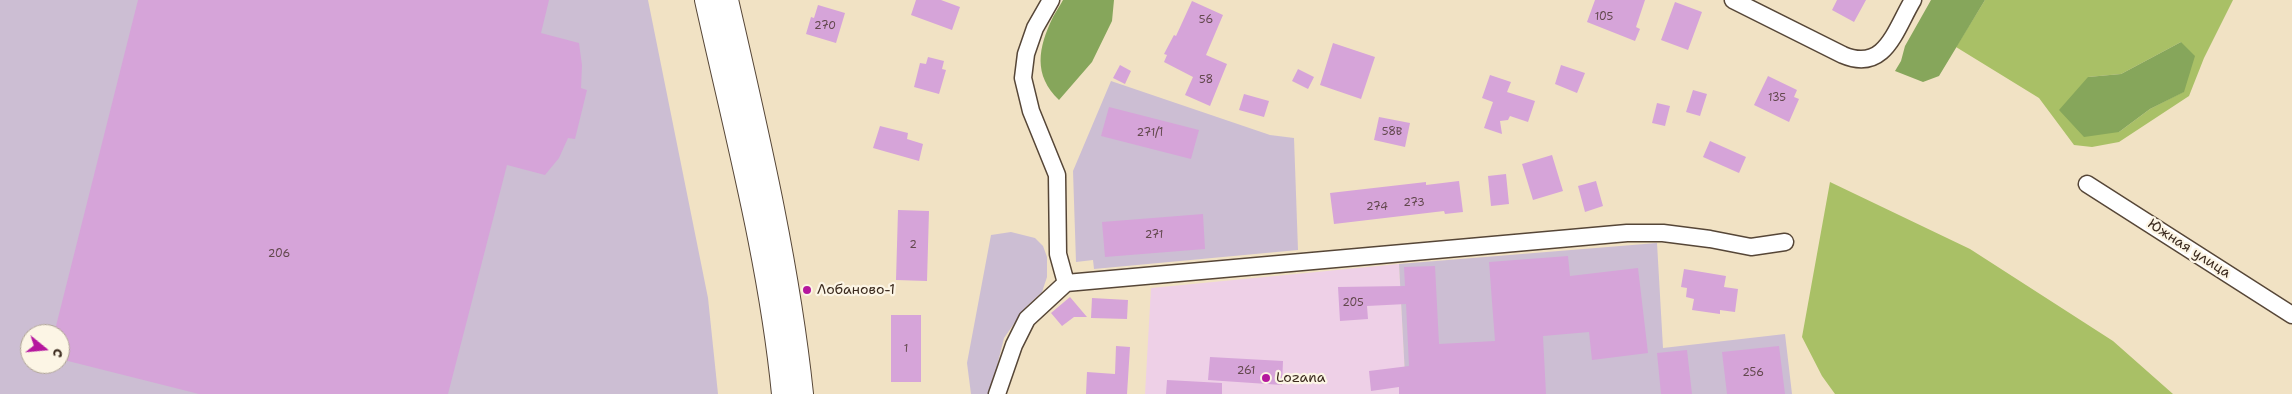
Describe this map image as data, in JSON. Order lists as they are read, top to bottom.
{
  "streets": {
    "street": ["Южная улица"]
  },
  "places": ["Лобаново-1", "Lozana"],
  "house_numbers": [
    "105",
    "56",
    "270",
    "58",
    "135",
    "58В",
    "271/1",
    "273",
    "274",
    "271",
    "2",
    "206",
    "205",
    "1",
    "261",
    "256"
  ],
  "north": "right"
}
